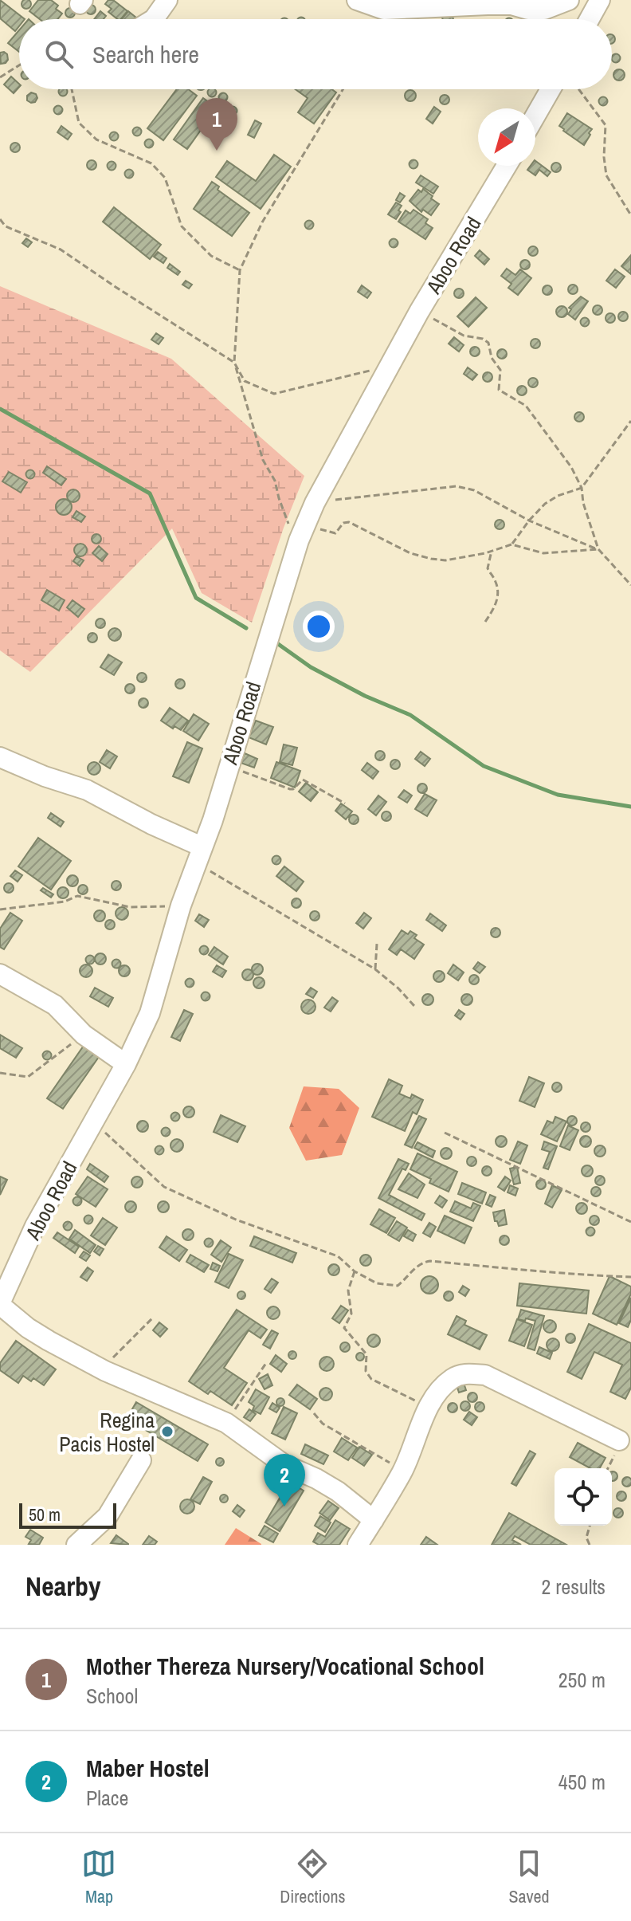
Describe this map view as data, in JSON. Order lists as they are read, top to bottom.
{
  "streets": {
    "street": ["Aboo Road"]
  },
  "places": ["Regina Pacis Hostel"],
  "scale_bar": "50 m",
  "north": "bottom left",
  "page": {
    "search": "Search here",
    "pins": ["1", "2"],
    "scale": "50 m",
    "heading": ["Nearby", "2 results"],
    "list": [
      {
        "mark": "1",
        "name": "Mother Thereza Nursery/Vocational School",
        "note": "School",
        "value": "250 m"
      },
      {
        "mark": "2",
        "name": "Maber Hostel",
        "note": "Place",
        "value": "450 m"
      }
    ],
    "nav": ["Map", "Directions", "Saved"]
  }
}
